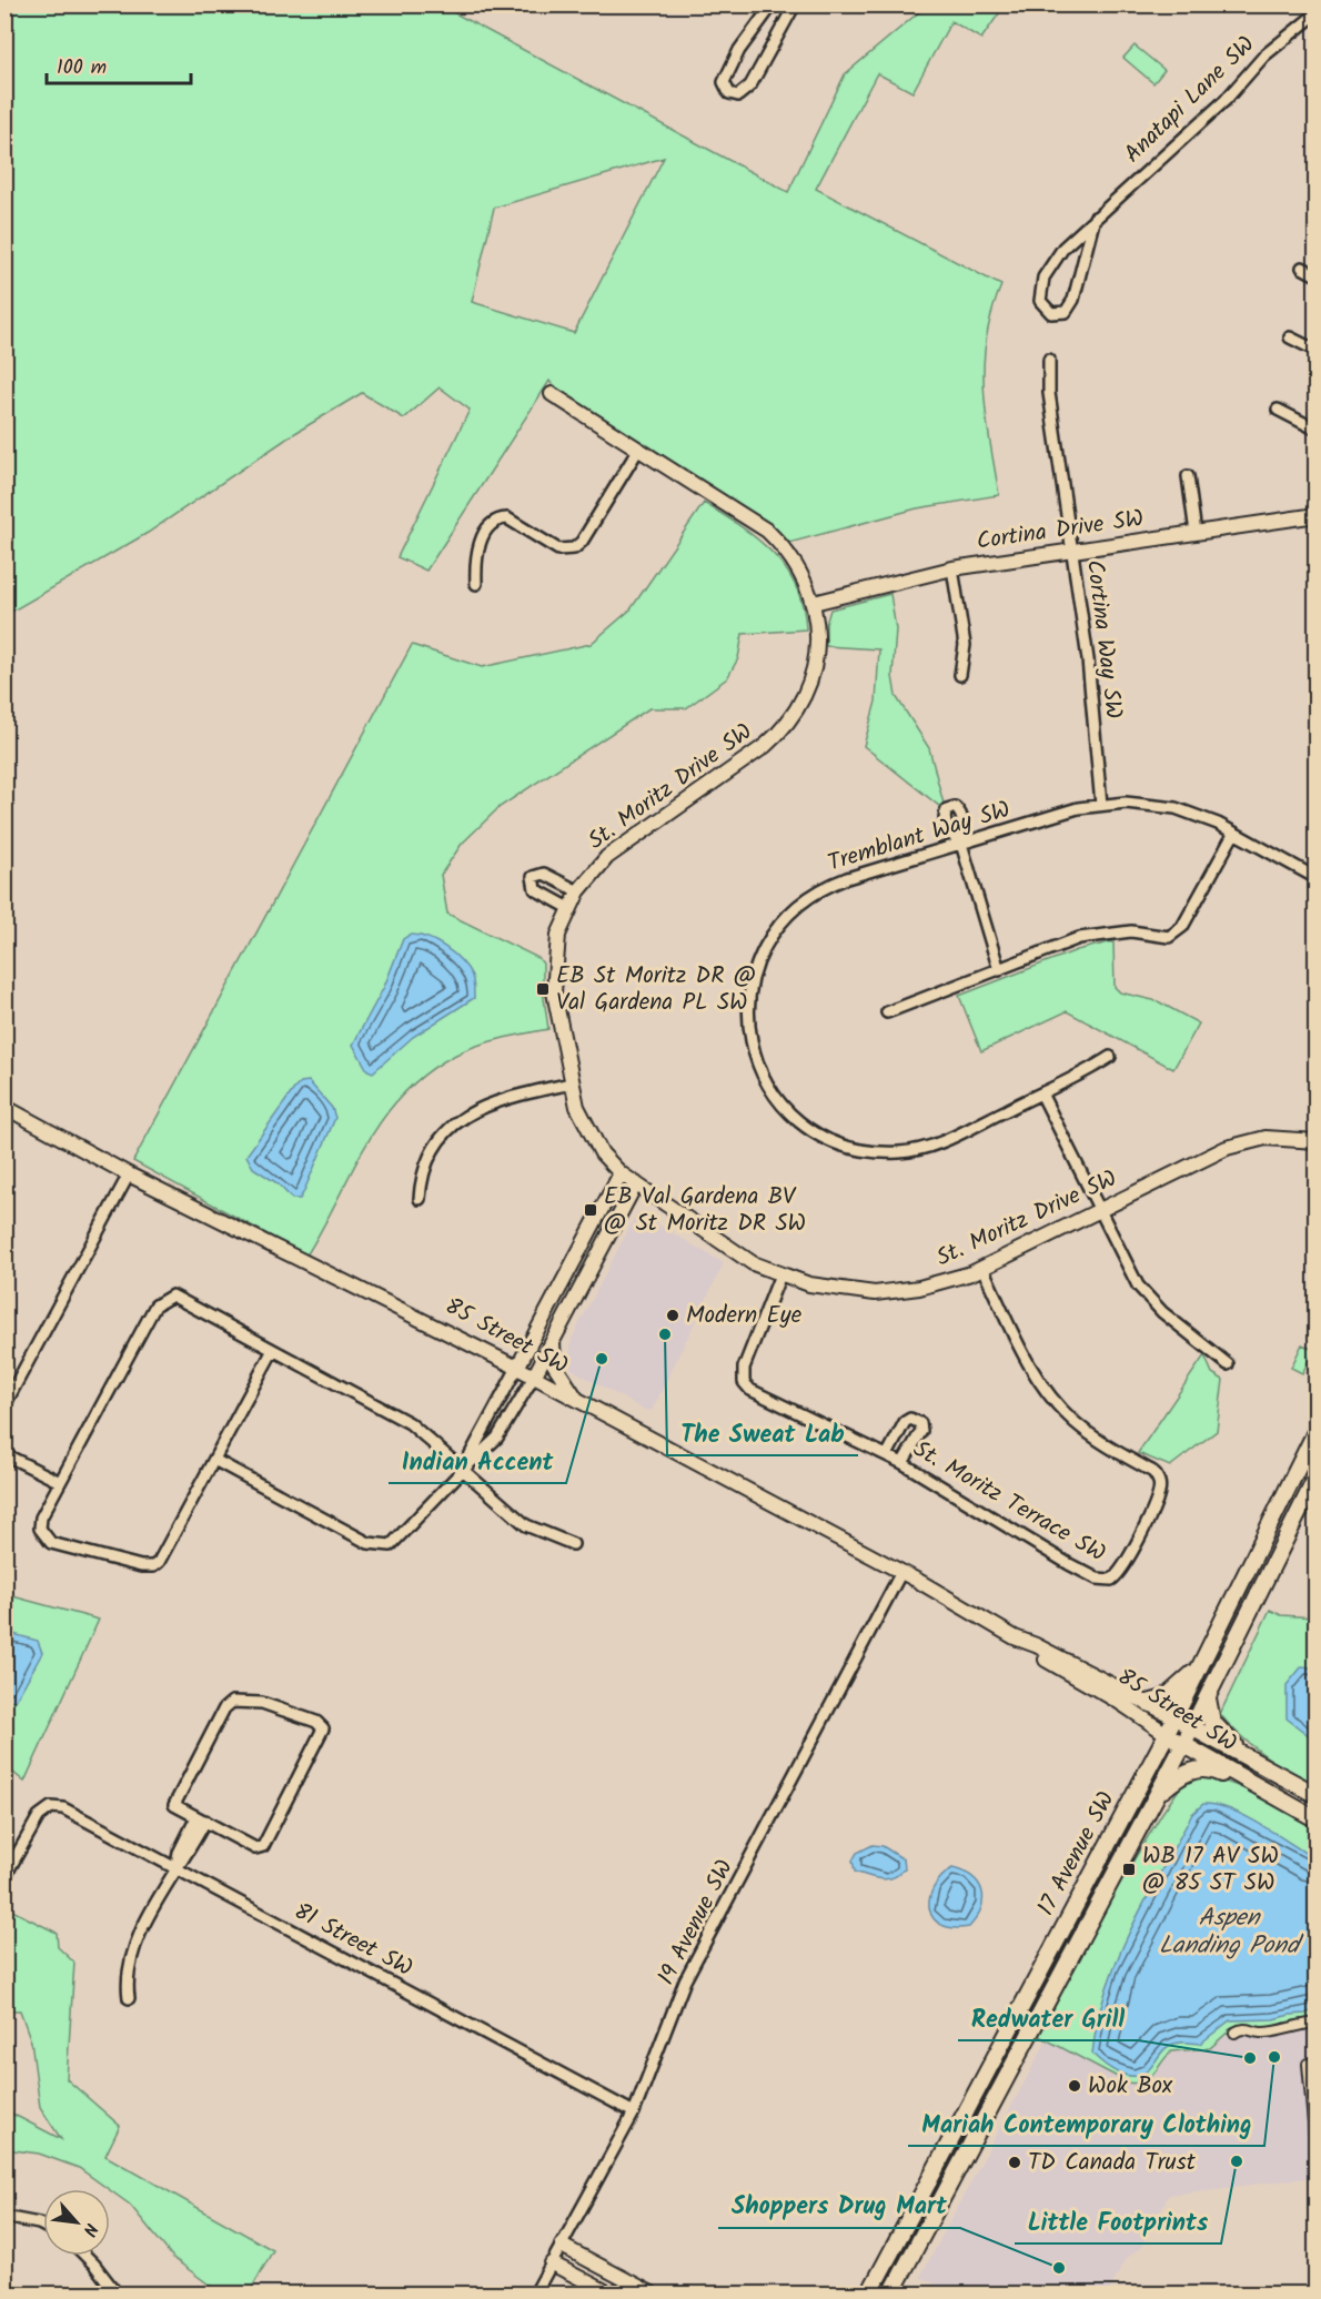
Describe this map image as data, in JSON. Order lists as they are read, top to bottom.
{
  "streets": {
    "main road": ["85 Street SW", "17 Avenue SW"],
    "street": [
      "Anatapi Lane SW",
      "Cortina Drive SW",
      "Cortina Way SW",
      "St. Moritz Drive SW",
      "Tremblant Way SW",
      "St. Moritz Terrace SW",
      "19 Avenue SW",
      "81 Street SW"
    ]
  },
  "crossings": [
    ["Cortina Drive SW", "Cortina Way SW"],
    ["Cortina Drive SW", "St. Moritz Drive SW"],
    ["Cortina Way SW", "Tremblant Way SW"],
    ["St. Moritz Drive SW", "St. Moritz Terrace SW"],
    ["85 Street SW", "17 Avenue SW"],
    ["85 Street SW", "19 Avenue SW"],
    ["19 Avenue SW", "81 Street SW"]
  ],
  "water": ["Aspen Landing Pond"],
  "places": {
    "transit": ["EB St Moritz DR @ Val Gardena PL SW", "EB Val Gardena BV @ St Moritz DR SW", "WB 17 AV SW @ 85 ST SW"],
    "other": [
      "Modern Eye",
      "The Sweat Lab",
      "Indian Accent",
      "Mariah Contemporary Clothing",
      "Redwater Grill",
      "Wok Box",
      "Little Footprints",
      "TD Canada Trust",
      "Shoppers Drug Mart"
    ]
  },
  "scale_bar": "100 m",
  "north": "bottom right"
}
